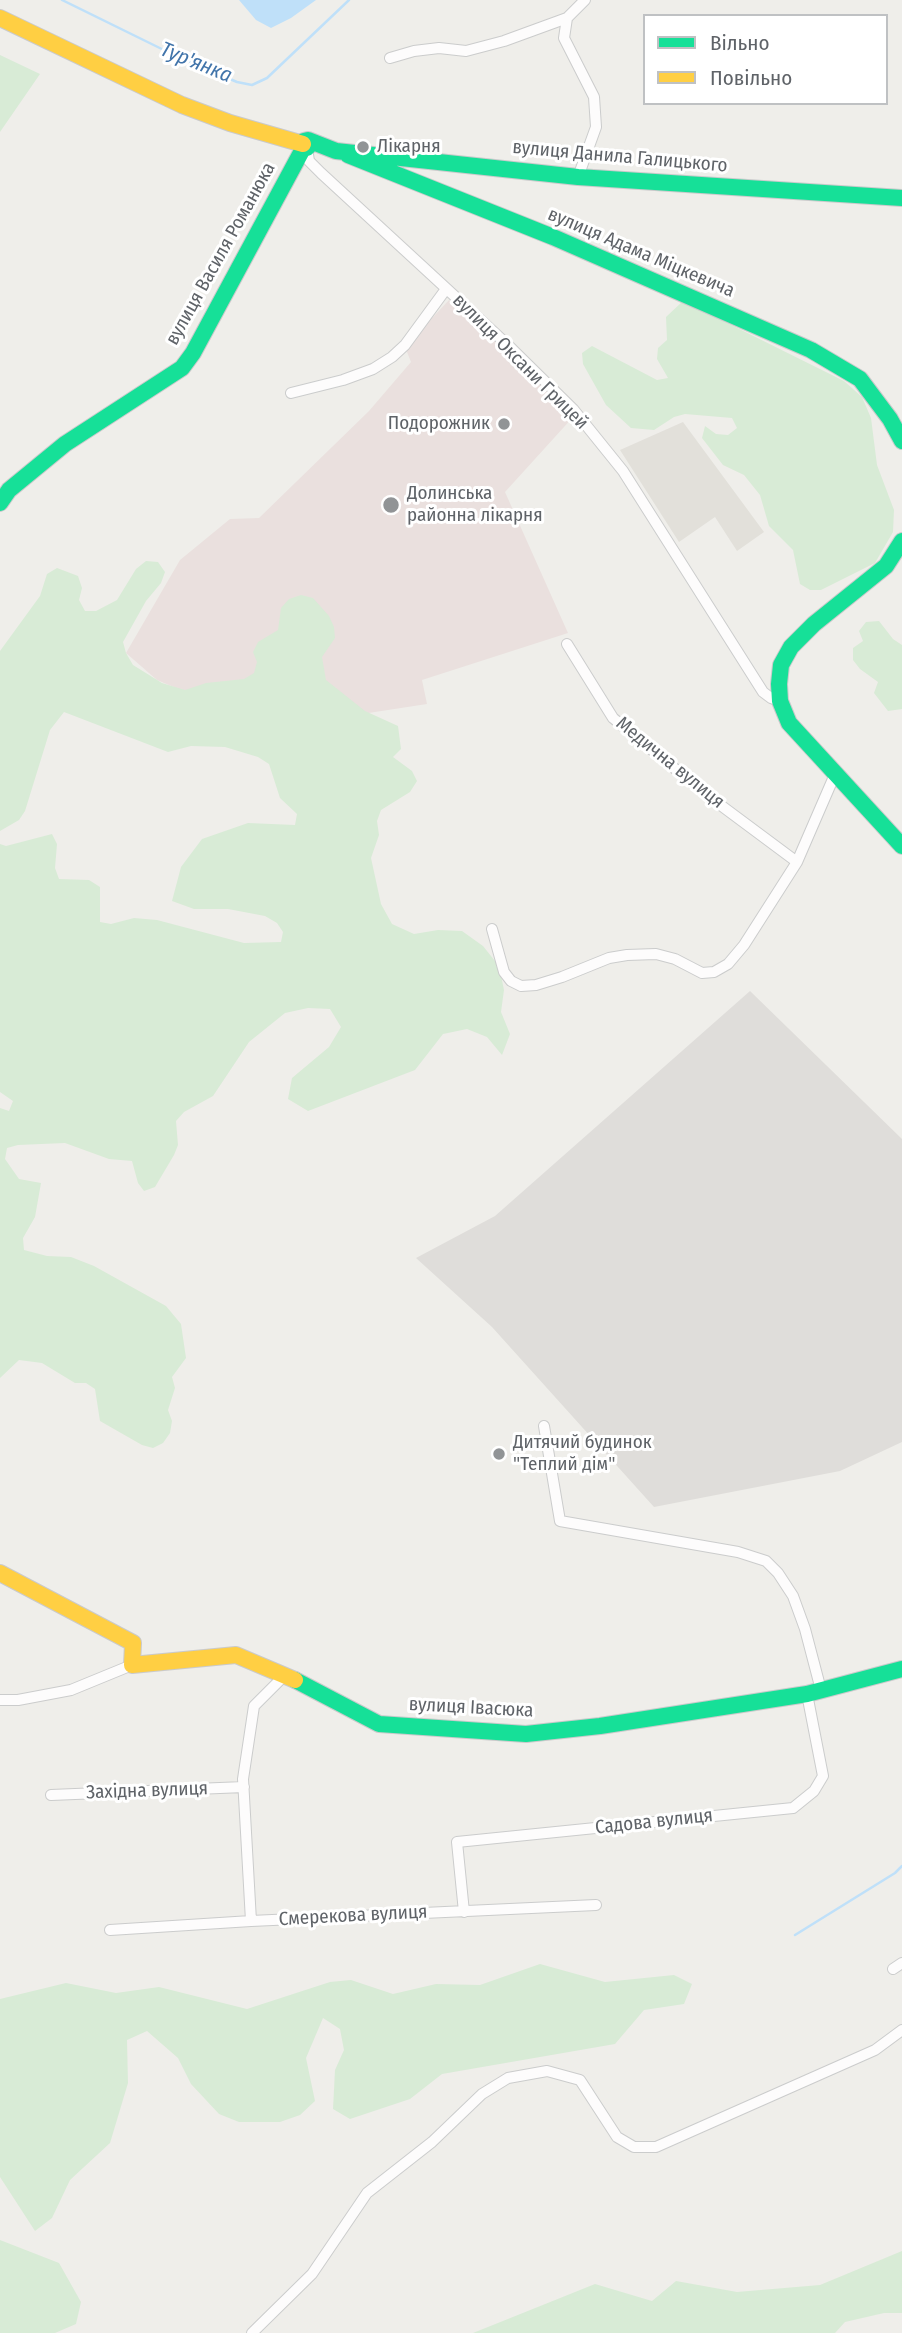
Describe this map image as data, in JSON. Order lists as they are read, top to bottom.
{
  "streets": {
    "street": [
      "вулиця Данила Галицького",
      "вулиця Адама Міцкевича",
      "вулиця Василя Романюка",
      "вулиця Оксани Грицей",
      "Медична вулиця",
      "вулиця Івасюка",
      "Західна вулиця",
      "Садова вулиця",
      "Смерекова вулиця"
    ]
  },
  "crossings": [
    ["вулиця Данила Галицького", "вулиця Адама Міцкевича"],
    ["вулиця Адама Міцкевича", "вулиця Василя Романюка"],
    ["вулиця Адама Міцкевича", "вулиця Оксани Грицей"],
    ["вулиця Василя Романюка", "вулиця Оксани Грицей"],
    ["вулиця Івасюка", "Садова вулиця"],
    ["Садова вулиця", "Смерекова вулиця"]
  ],
  "water": ["Тур'янка"],
  "places": [
    "Лікарня",
    "Подорожник",
    "Долинська районна лікарня",
    "Дитячий будинок \"Теплий дім\""
  ],
  "legend": ["Вільно", "Повільно"]
}
